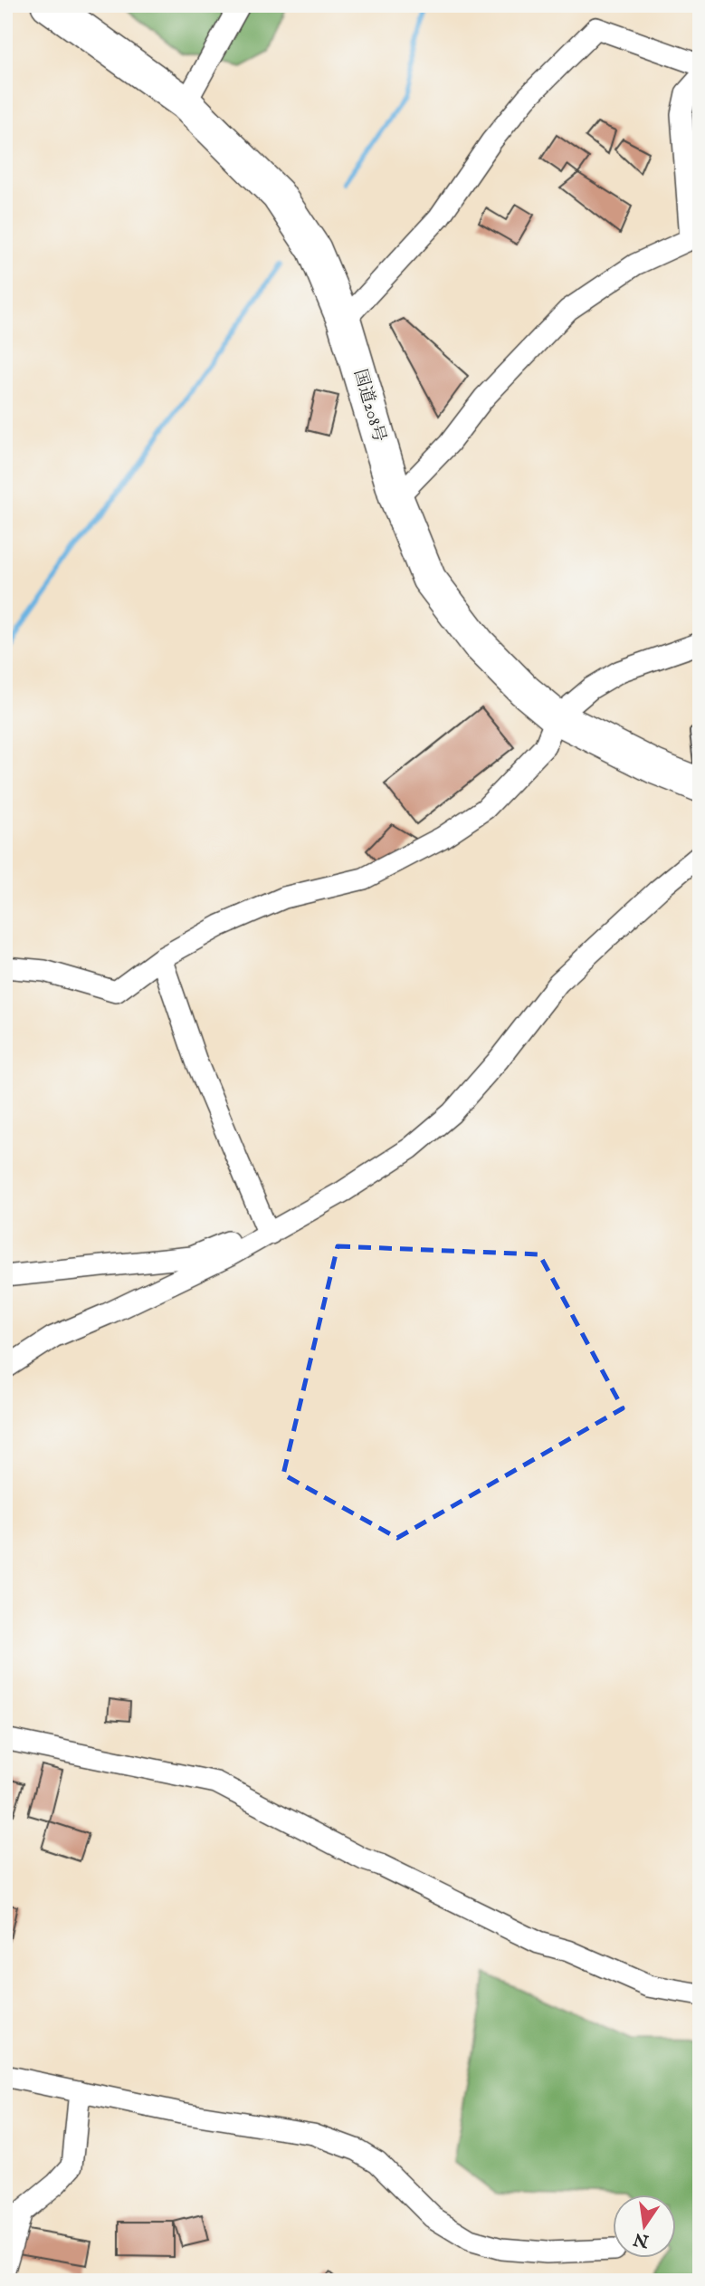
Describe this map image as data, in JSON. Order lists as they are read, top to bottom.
{
  "streets": {
    "highway": ["国道208号"]
  },
  "north": "bottom"
}
